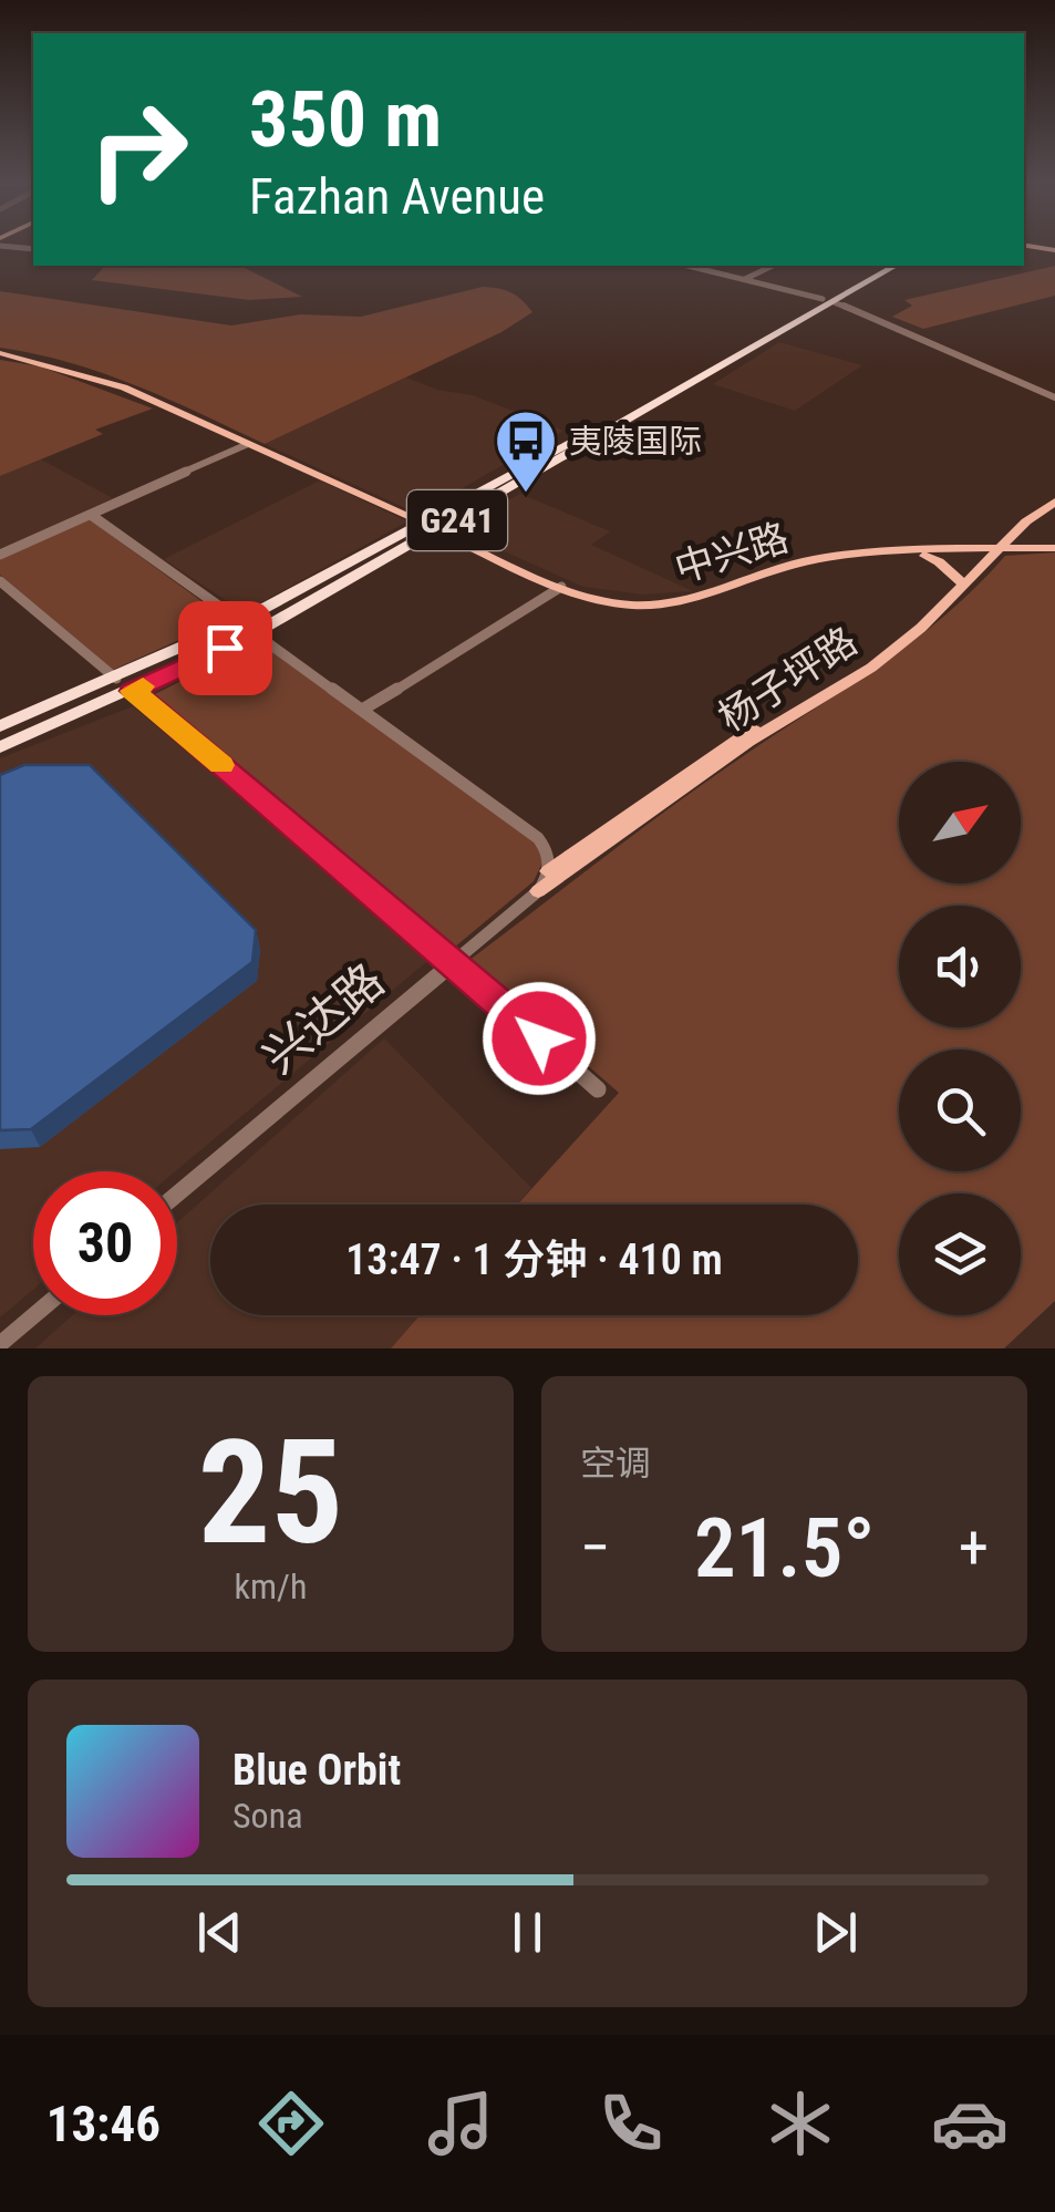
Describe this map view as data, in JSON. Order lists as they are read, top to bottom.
{
  "streets": {
    "highway": ["G241"],
    "main road": ["中兴路", "杨子坪路"],
    "street": ["兴达路"]
  },
  "crossings": [
    ["G241", "中兴路"],
    ["中兴路", "杨子坪路"],
    ["杨子坪路", "兴达路"]
  ],
  "places": {
    "bus stop": ["夷陵国际"]
  },
  "north": "top right",
  "page": {
    "turn": ["350 m", "Fazhan Avenue"],
    "limit": "30",
    "trip": "13:47 · 1 分钟 · 410 m",
    "tile": [
      ["25", "km/h"],
      "空调"
    ],
    "heat": ["−", "21.5°", "+"],
    "song": ["Blue Orbit", "Sona"],
    "tabs": "13:46"
  }
}
